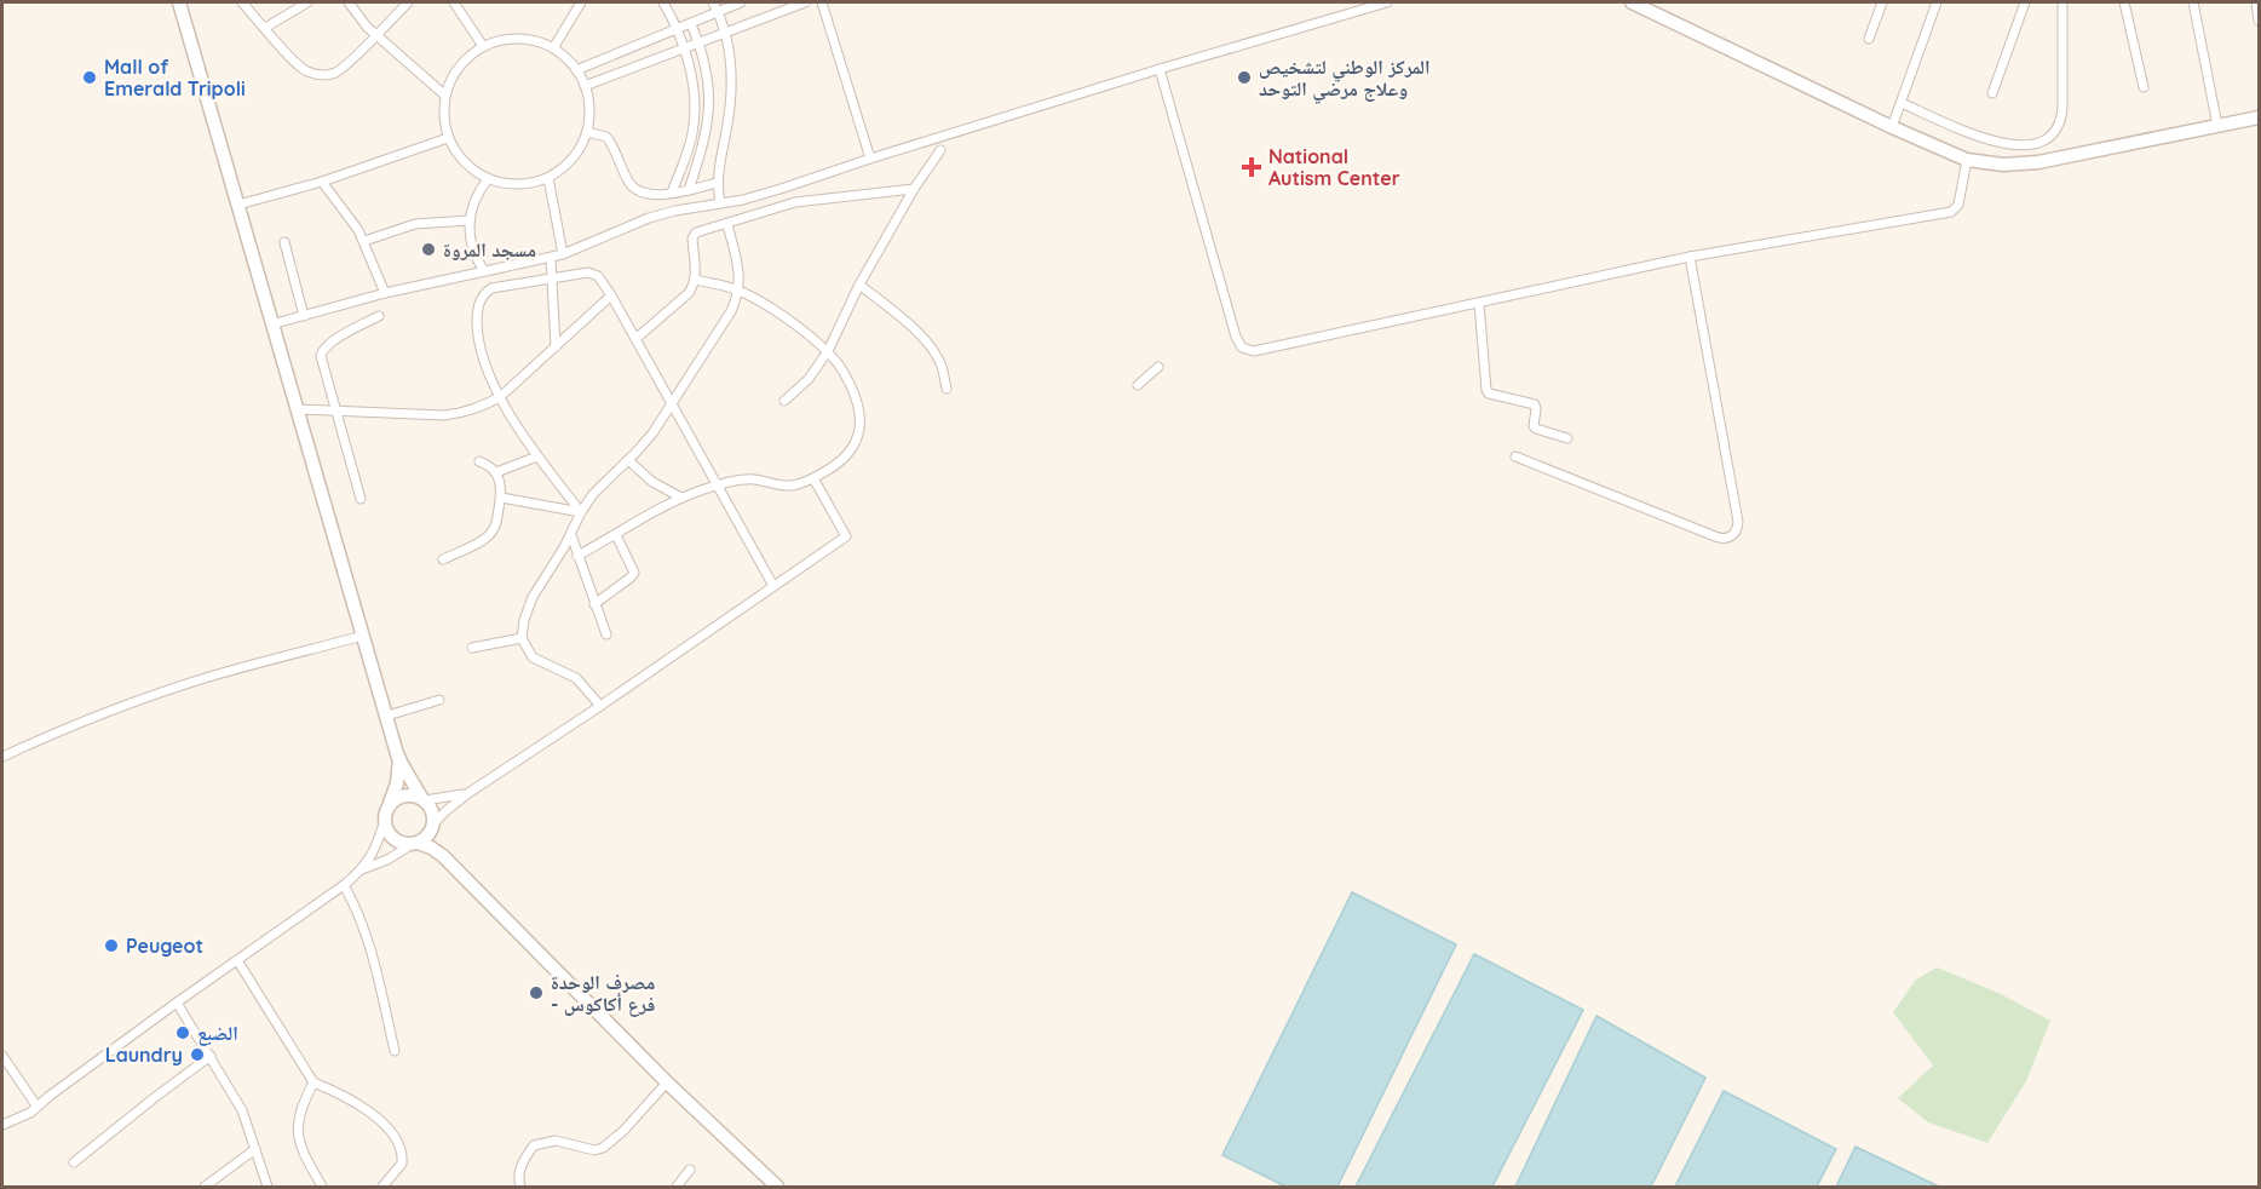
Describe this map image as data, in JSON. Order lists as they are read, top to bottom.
{
  "places": {
    "other": [
      "Mall of Emerald Tripoli",
      "المركز الوطني لتشخيص وعلاج مرضي التوحد",
      "مسجد المروة",
      "Peugeot",
      "مصرف الوحدة - فرع أكاكوس",
      "الضبع",
      "Laundry"
    ],
    "health": ["National Autism Center"]
  }
}
